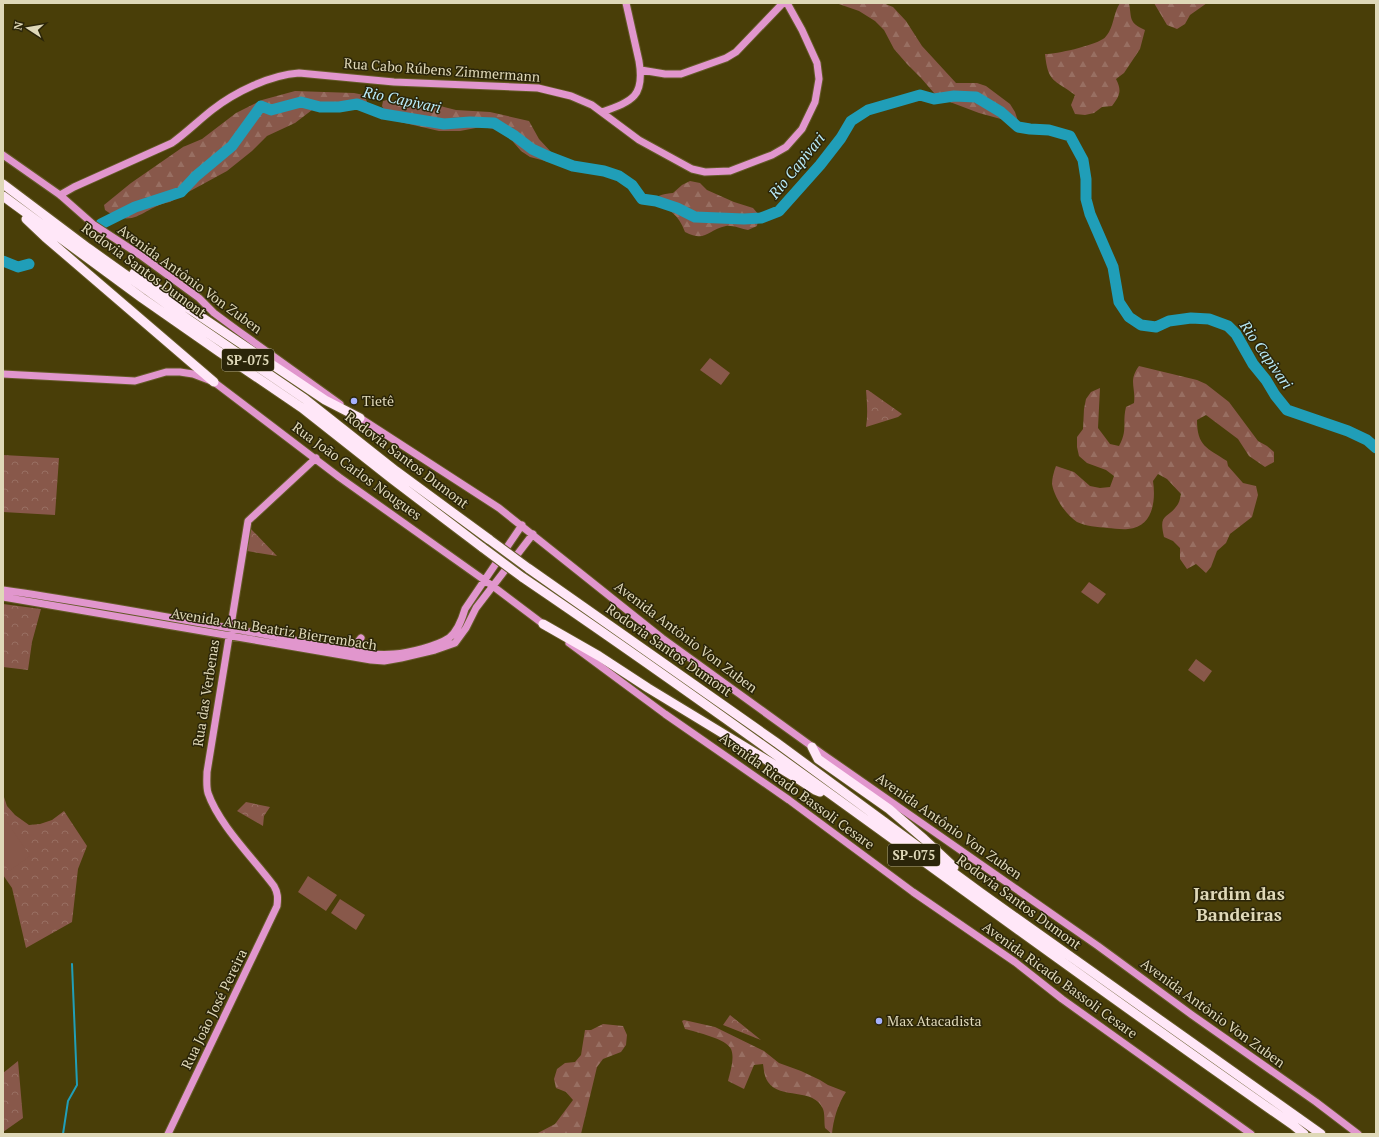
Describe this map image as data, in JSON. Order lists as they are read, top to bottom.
{
  "streets": {
    "highway": ["Rodovia Santos Dumont", "SP-075"],
    "street": [
      "Rua Cabo Rúbens Zimmermann",
      "Avenida Antônio Von Zuben",
      "Rua João Carlos Nougues",
      "Avenida Ana Beatriz Bierrembach",
      "Rua das Verbenas",
      "Avenida Ricado Bassoli Cesare",
      "Rua João José Pereira"
    ]
  },
  "crossings": [
    ["Rua Cabo Rúbens Zimmermann", "Avenida Antônio Von Zuben"],
    ["Avenida Antônio Von Zuben", "Avenida Ana Beatriz Bierrembach"],
    ["Rua João Carlos Nougues", "Avenida Ana Beatriz Bierrembach"],
    ["Rua João Carlos Nougues", "Rua das Verbenas"],
    ["Rua João Carlos Nougues", "Avenida Ricado Bassoli Cesare"],
    ["Avenida Ana Beatriz Bierrembach", "Rua das Verbenas"],
    ["Avenida Ana Beatriz Bierrembach", "Avenida Ricado Bassoli Cesare"],
    ["Rua das Verbenas", "Rua João José Pereira"]
  ],
  "districts": ["Jardim das Bandeiras"],
  "water": ["Rio Capivari"],
  "places": ["Tietê", "Max Atacadista"],
  "north": "left"
}
